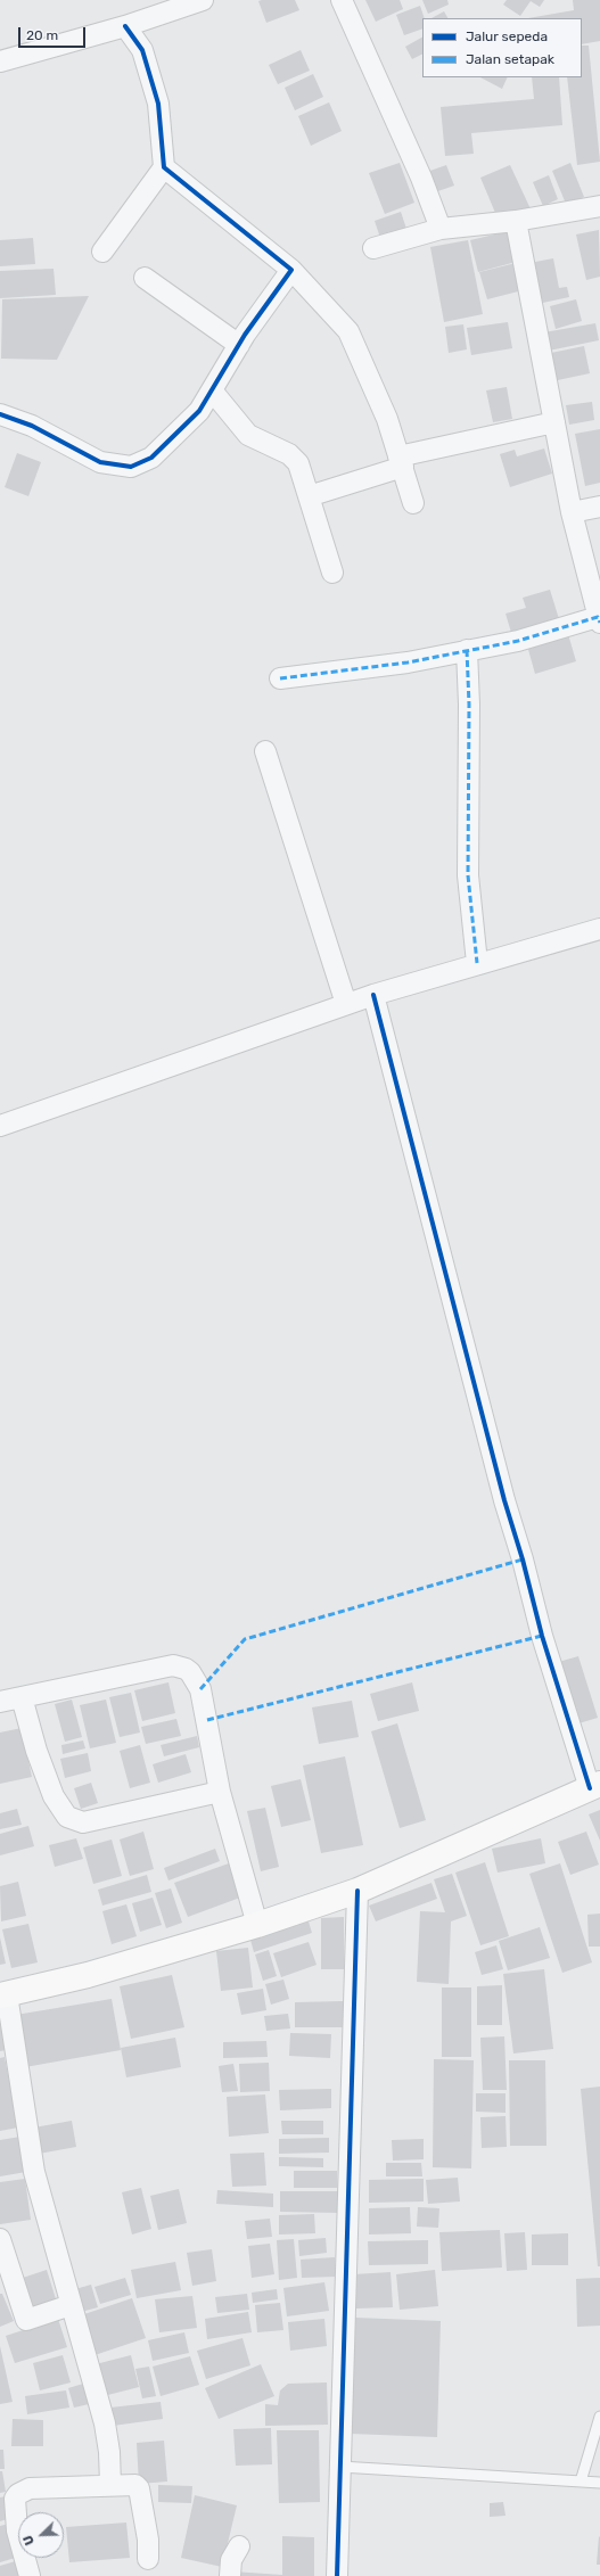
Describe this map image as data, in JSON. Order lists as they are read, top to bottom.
{
  "legend": ["Jalur sepeda", "Jalan setapak"],
  "scale_bar": "20 m",
  "north": "bottom left"
}
